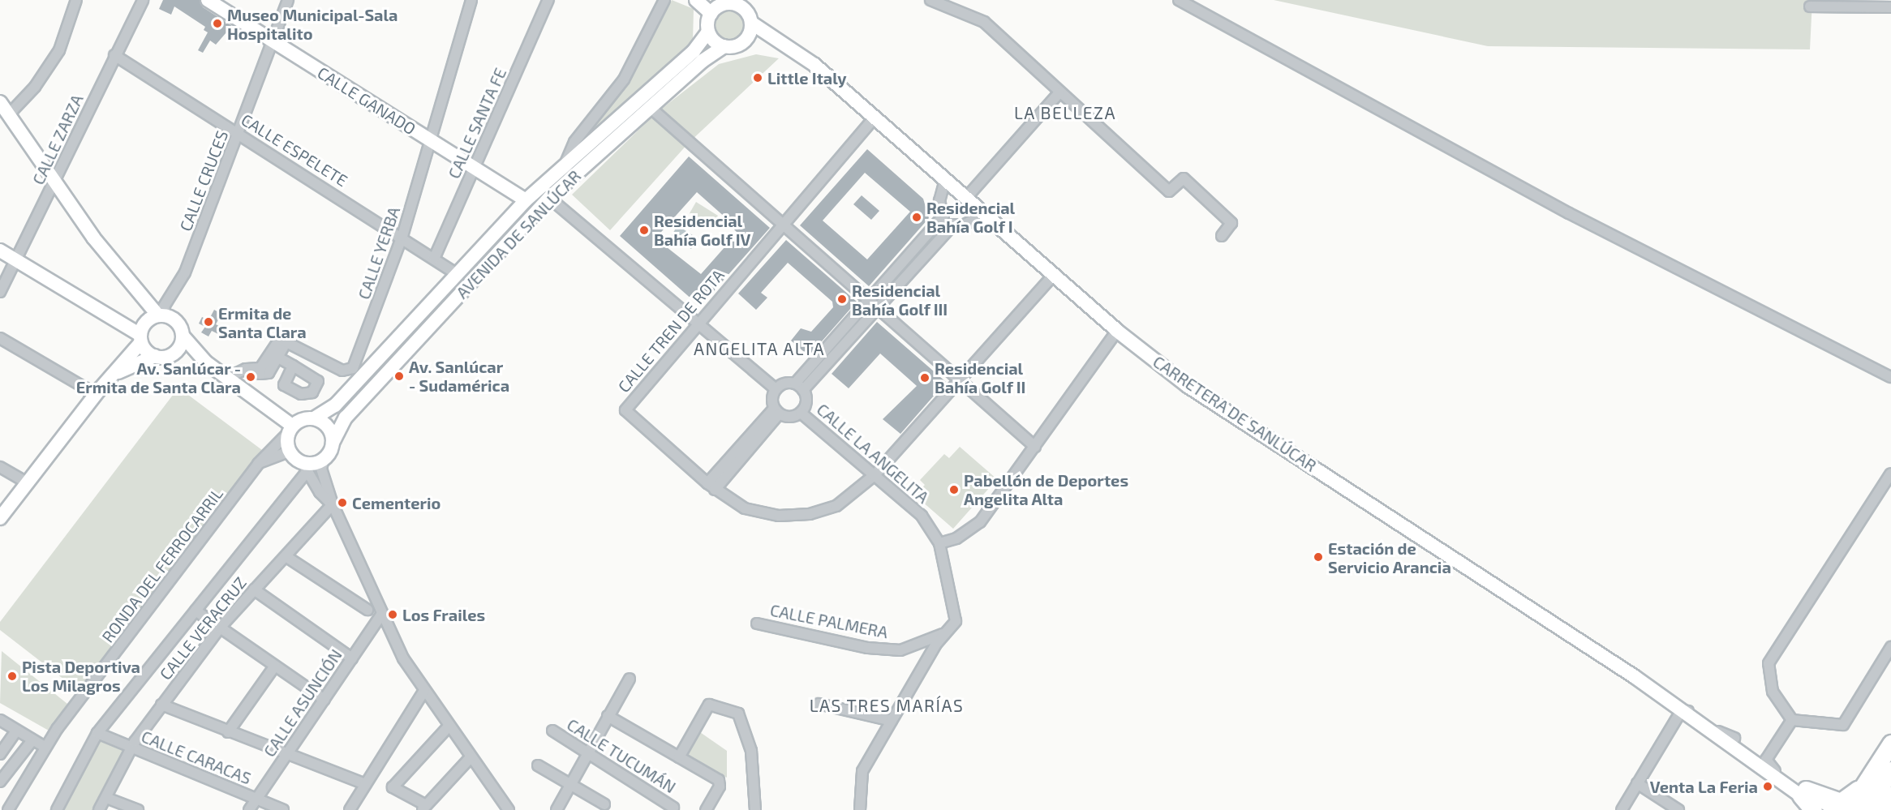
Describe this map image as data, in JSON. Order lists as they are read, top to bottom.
{
  "streets": {
    "main road": ["CALLE GANADO", "AVENIDA DE SANLÚCAR", "CARRETERA DE SANLÚCAR"],
    "street": [
      "CALLE SANTA FE",
      "CALLE ZARZA",
      "CALLE ESPELETE",
      "CALLE CRUCES",
      "CALLE YERBA",
      "CALLE TREN DE ROTA",
      "CALLE LA ANGELITA",
      "RONDA DEL FERROCARRIL",
      "CALLE PALMERA",
      "CALLE VERACRUZ",
      "CALLE ASUNCIÓN",
      "CALLE TUCUMÁN",
      "CALLE CARACAS"
    ]
  },
  "crossings": [
    ["CALLE GANADO", "CALLE SANTA FE"],
    ["CALLE GANADO", "CALLE CRUCES"],
    ["CALLE GANADO", "AVENIDA DE SANLÚCAR"],
    ["CALLE GANADO", "CALLE YERBA"],
    ["CALLE SANTA FE", "CALLE ESPELETE"],
    ["CALLE ZARZA", "CALLE ESPELETE"],
    ["CALLE ESPELETE", "CALLE CRUCES"],
    ["CALLE ESPELETE", "AVENIDA DE SANLÚCAR"],
    ["CALLE ESPELETE", "CALLE YERBA"],
    ["AVENIDA DE SANLÚCAR", "CARRETERA DE SANLÚCAR"],
    ["AVENIDA DE SANLÚCAR", "RONDA DEL FERROCARRIL"],
    ["CALLE TREN DE ROTA", "CARRETERA DE SANLÚCAR"],
    ["CALLE LA ANGELITA", "CALLE PALMERA"],
    ["CALLE VERACRUZ", "CALLE CARACAS"],
    ["CALLE ASUNCIÓN", "CALLE CARACAS"]
  ],
  "districts": ["LA BELLEZA", "ANGELITA ALTA", "LAS TRES MARÍAS"],
  "places": [
    "Museo Municipal-Sala Hospitalito",
    "Little Italy",
    "Residencial Bahía Golf I",
    "Residencial Bahía Golf IV",
    "Residencial Bahía Golf III",
    "Ermita de Santa Clara",
    "Av. Sanlúcar - Sudamérica",
    "Av. Sanlúcar - Ermita de Santa Clara",
    "Residencial Bahía Golf II",
    "Pabellón de Deportes Angelita Alta",
    "Cementerio",
    "Estación de Servicio Arancia",
    "Los Frailes",
    "Pista Deportiva Los Milagros",
    "Venta La Feria"
  ]
}
